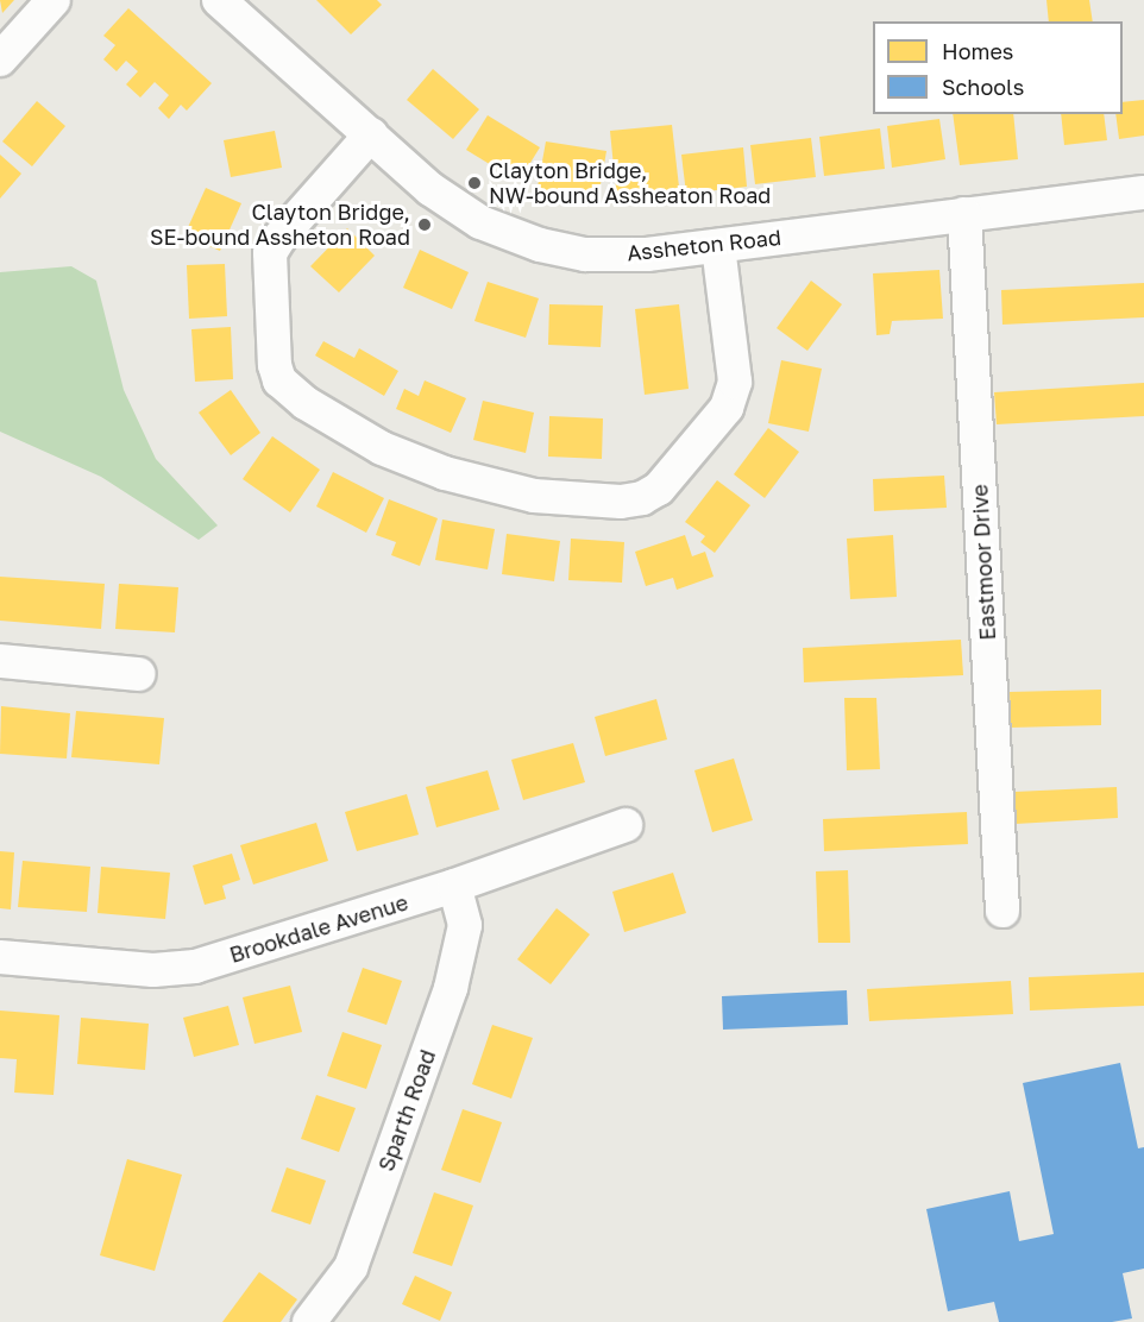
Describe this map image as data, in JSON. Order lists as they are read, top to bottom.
{
  "streets": {
    "street": [
      "Assheton Road",
      "Eastmoor Drive",
      "Brookdale Avenue",
      "Sparth Road"
    ]
  },
  "crossings": [
    ["Assheton Road", "Eastmoor Drive"],
    ["Brookdale Avenue", "Sparth Road"]
  ],
  "places": ["Clayton Bridge, NW-bound Assheaton Road", "Clayton Bridge, SE-bound Assheton Road"],
  "legend": ["Homes", "Schools"]
}
